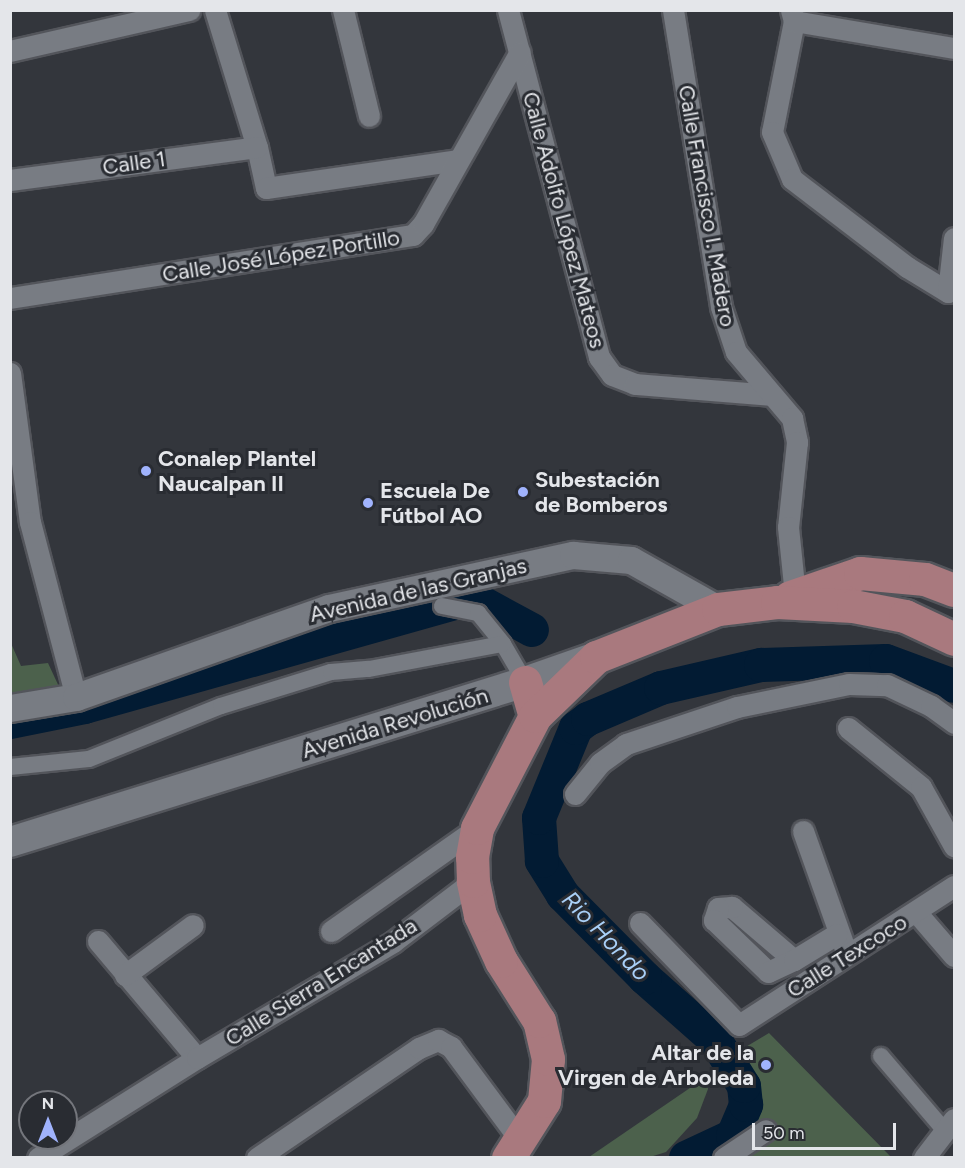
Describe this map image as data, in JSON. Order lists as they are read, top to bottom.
{
  "streets": {
    "main road": ["Avenida Revolución"],
    "street": [
      "Calle 1",
      "Calle Francisco I. Madero",
      "Calle Adolfo López Mateos",
      "Calle José López Portillo",
      "Avenida de las Granjas",
      "Calle Texcoco",
      "Calle Sierra Encantada"
    ]
  },
  "crossings": [
    ["Calle Francisco I. Madero", "Calle Adolfo López Mateos"],
    ["Calle Francisco I. Madero", "Avenida Revolución"],
    ["Calle Adolfo López Mateos", "Calle José López Portillo"],
    ["Avenida de las Granjas", "Avenida Revolución"]
  ],
  "water": ["Rio Hondo"],
  "places": [
    "Conalep Plantel Naucalpan II",
    "Subestación de Bomberos",
    "Escuela De Fútbol AO",
    "Altar de la Virgen de Arboleda"
  ],
  "scale_bar": "50 m",
  "north": "top"
}
